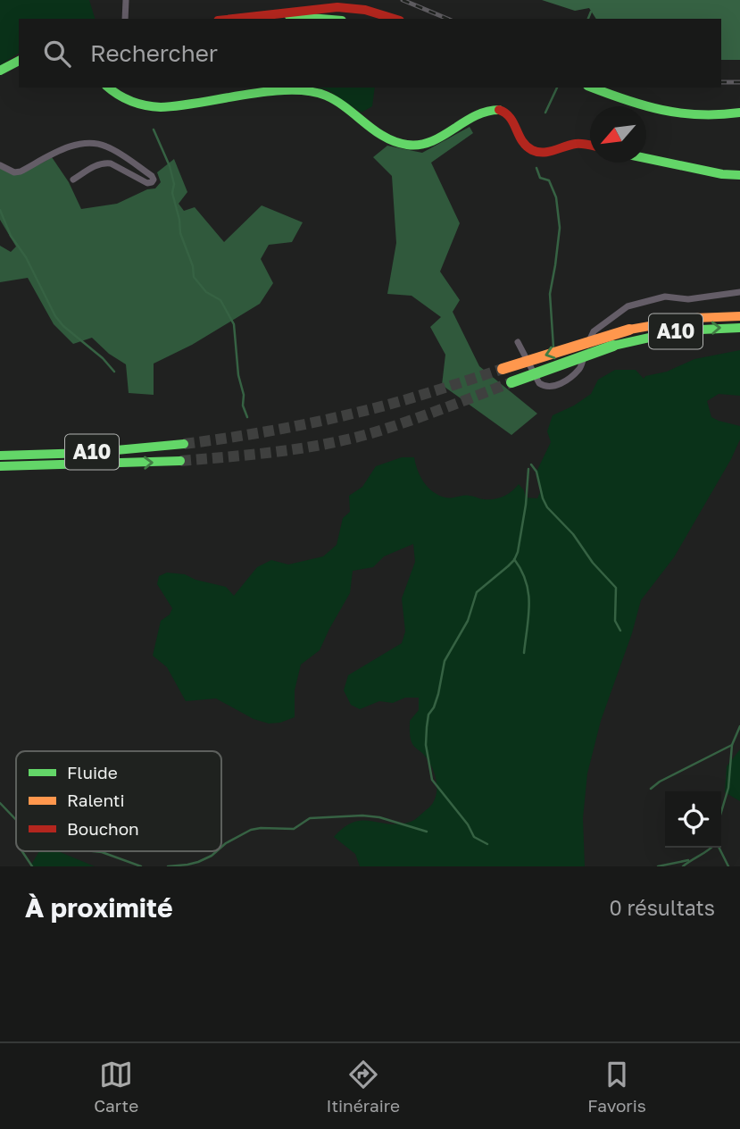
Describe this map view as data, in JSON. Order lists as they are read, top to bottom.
{
  "streets": {
    "main road": ["A10"]
  },
  "legend": ["Fluide", "Ralenti", "Bouchon"],
  "north": "bottom left",
  "page": {
    "search": "Rechercher",
    "heading": ["À proximité", "0 résultats"],
    "nav": ["Carte", "Itinéraire", "Favoris"]
  }
}
